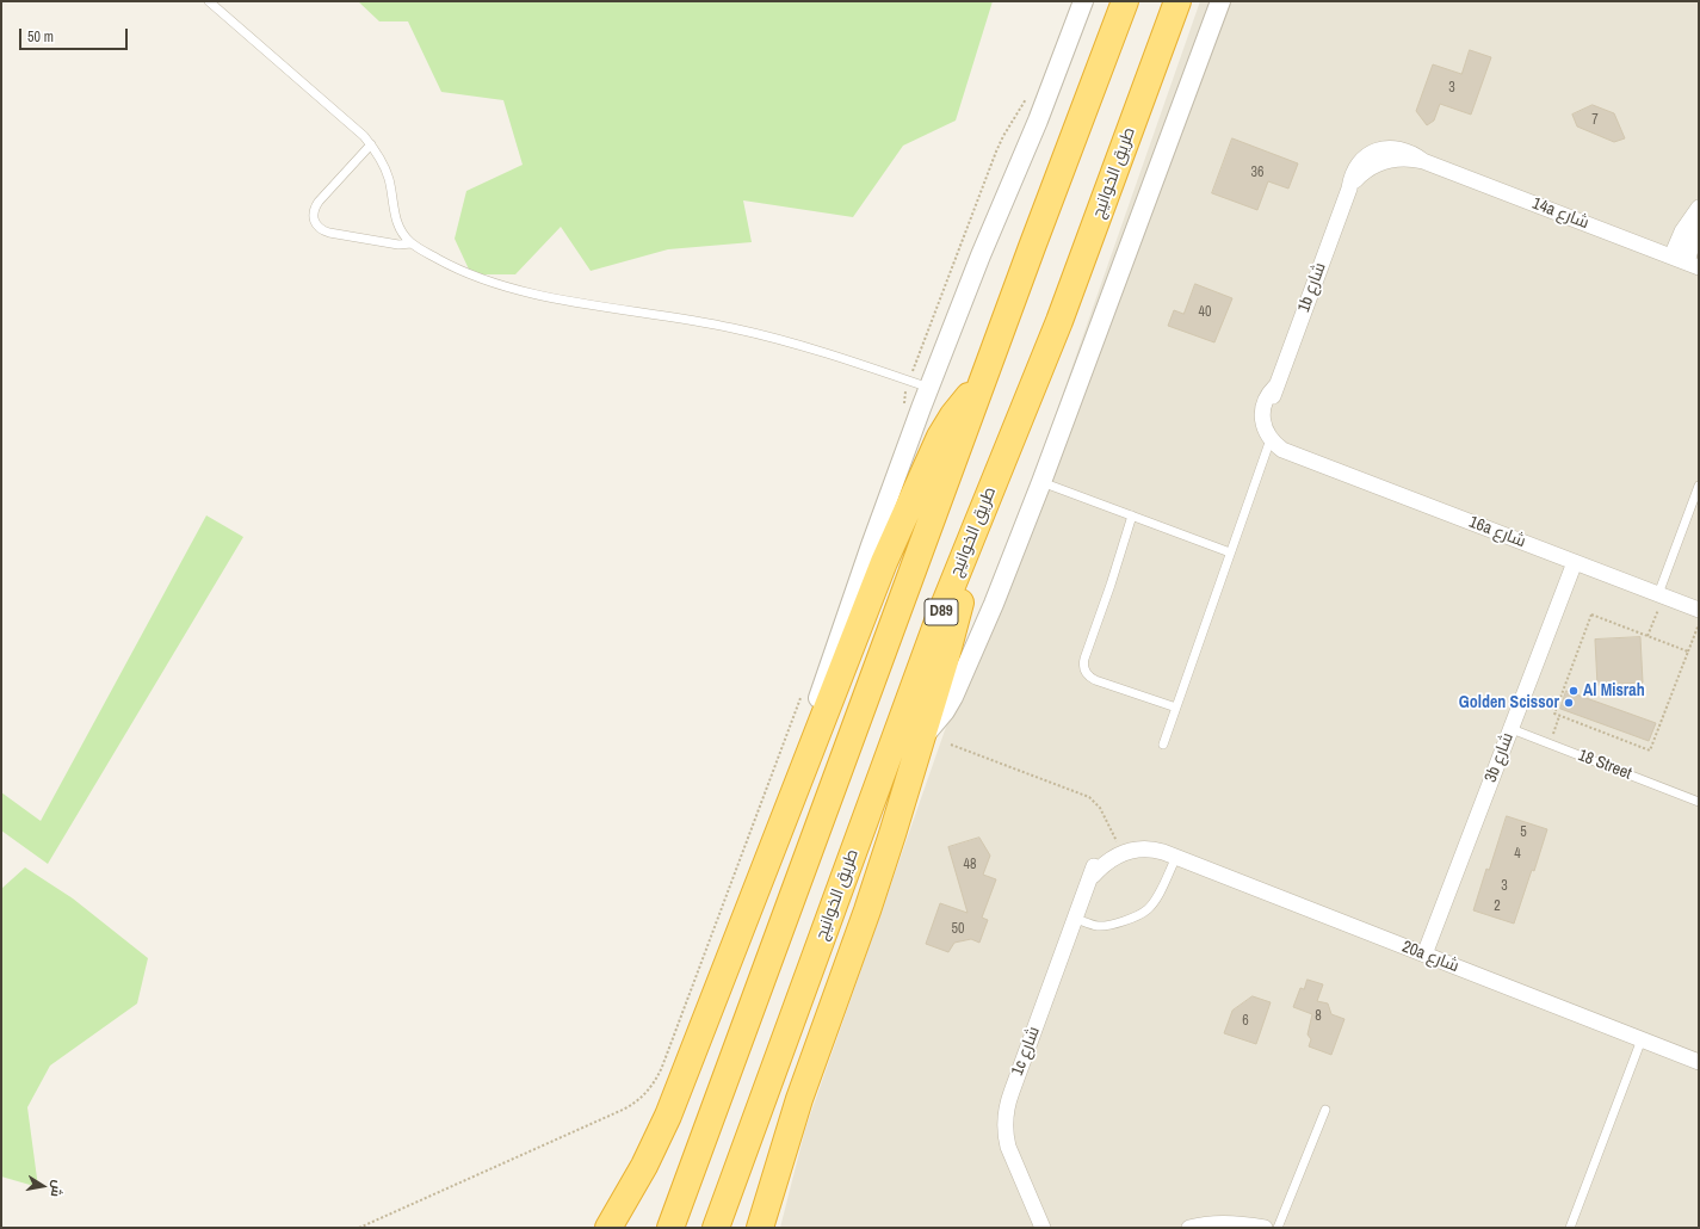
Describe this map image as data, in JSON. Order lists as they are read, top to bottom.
{
  "streets": {
    "highway": ["طريق الخوانيج", "D89"],
    "street": [
      "14a شارع",
      "1b شارع",
      "16a شارع",
      "3b شارع",
      "20a شارع",
      "1c شارع"
    ],
    "lane": ["18 Street"]
  },
  "crossings": [
    ["14a شارع", "1b شارع"],
    ["1b شارع", "16a شارع"],
    ["16a شارع", "3b شارع"],
    ["3b شارع", "18 Street"],
    ["3b شارع", "20a شارع"],
    ["20a شارع", "1c شارع"]
  ],
  "places": ["Al Misrah", "Golden Scissor"],
  "house_numbers": [
    "3",
    "7",
    "36",
    "40",
    "5",
    "4",
    "48",
    "3",
    "2",
    "50",
    "8",
    "6"
  ],
  "scale_bar": "50 m",
  "north": "right"
}
